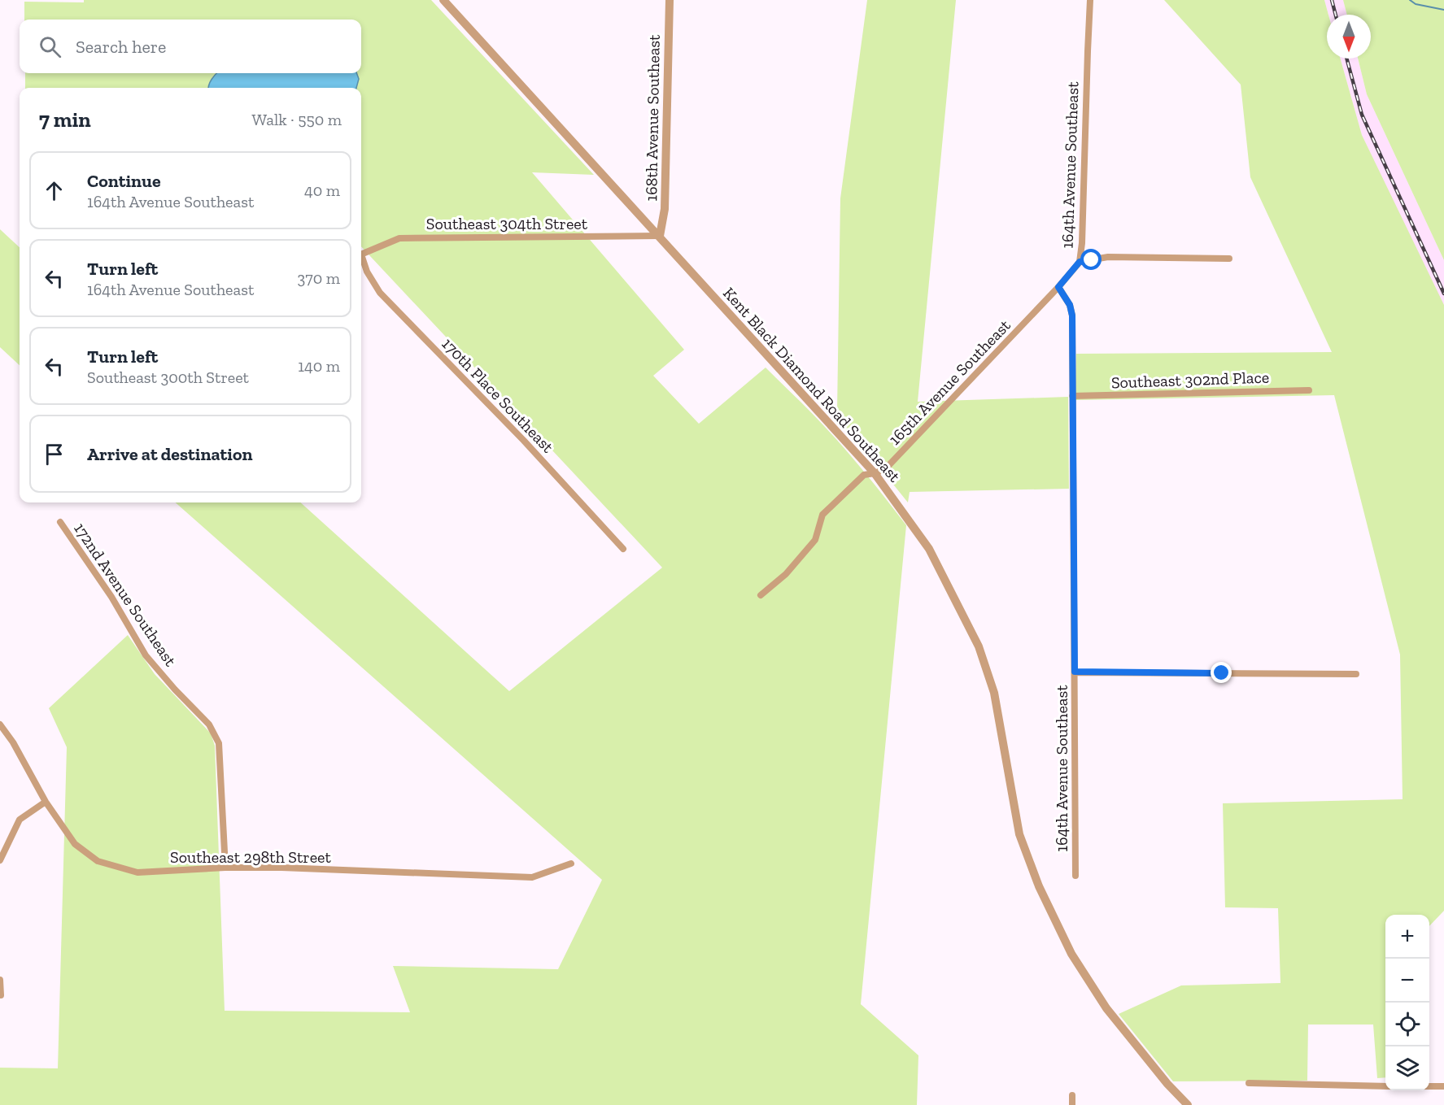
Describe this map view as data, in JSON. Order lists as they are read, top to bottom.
{
  "streets": {
    "street": [
      "168th Avenue Southeast",
      "164th Avenue Southeast",
      "Southeast 304th Street",
      "Southeast 302nd Place",
      "165th Avenue Southeast",
      "Kent Black Diamond Road Southeast",
      "170th Place Southeast",
      "172nd Avenue Southeast",
      "Southeast 298th Street"
    ]
  },
  "crossings": [
    ["168th Avenue Southeast", "Southeast 304th Street"],
    ["168th Avenue Southeast", "Kent Black Diamond Road Southeast"],
    ["164th Avenue Southeast", "Southeast 302nd Place"],
    ["164th Avenue Southeast", "165th Avenue Southeast"],
    ["Southeast 304th Street", "Kent Black Diamond Road Southeast"],
    ["165th Avenue Southeast", "Kent Black Diamond Road Southeast"],
    ["172nd Avenue Southeast", "Southeast 298th Street"]
  ],
  "north": "bottom",
  "page": {
    "search": "Search here",
    "heading": ["7 min", "Walk · 550 m"],
    "list": [
      ["Continue", "164th Avenue Southeast", "40 m"],
      ["Turn left", "164th Avenue Southeast", "370 m"],
      ["Turn left", "Southeast 300th Street", "140 m"],
      "Arrive at destination"
    ],
    "map_buttons": ["+", "−"]
  }
}
